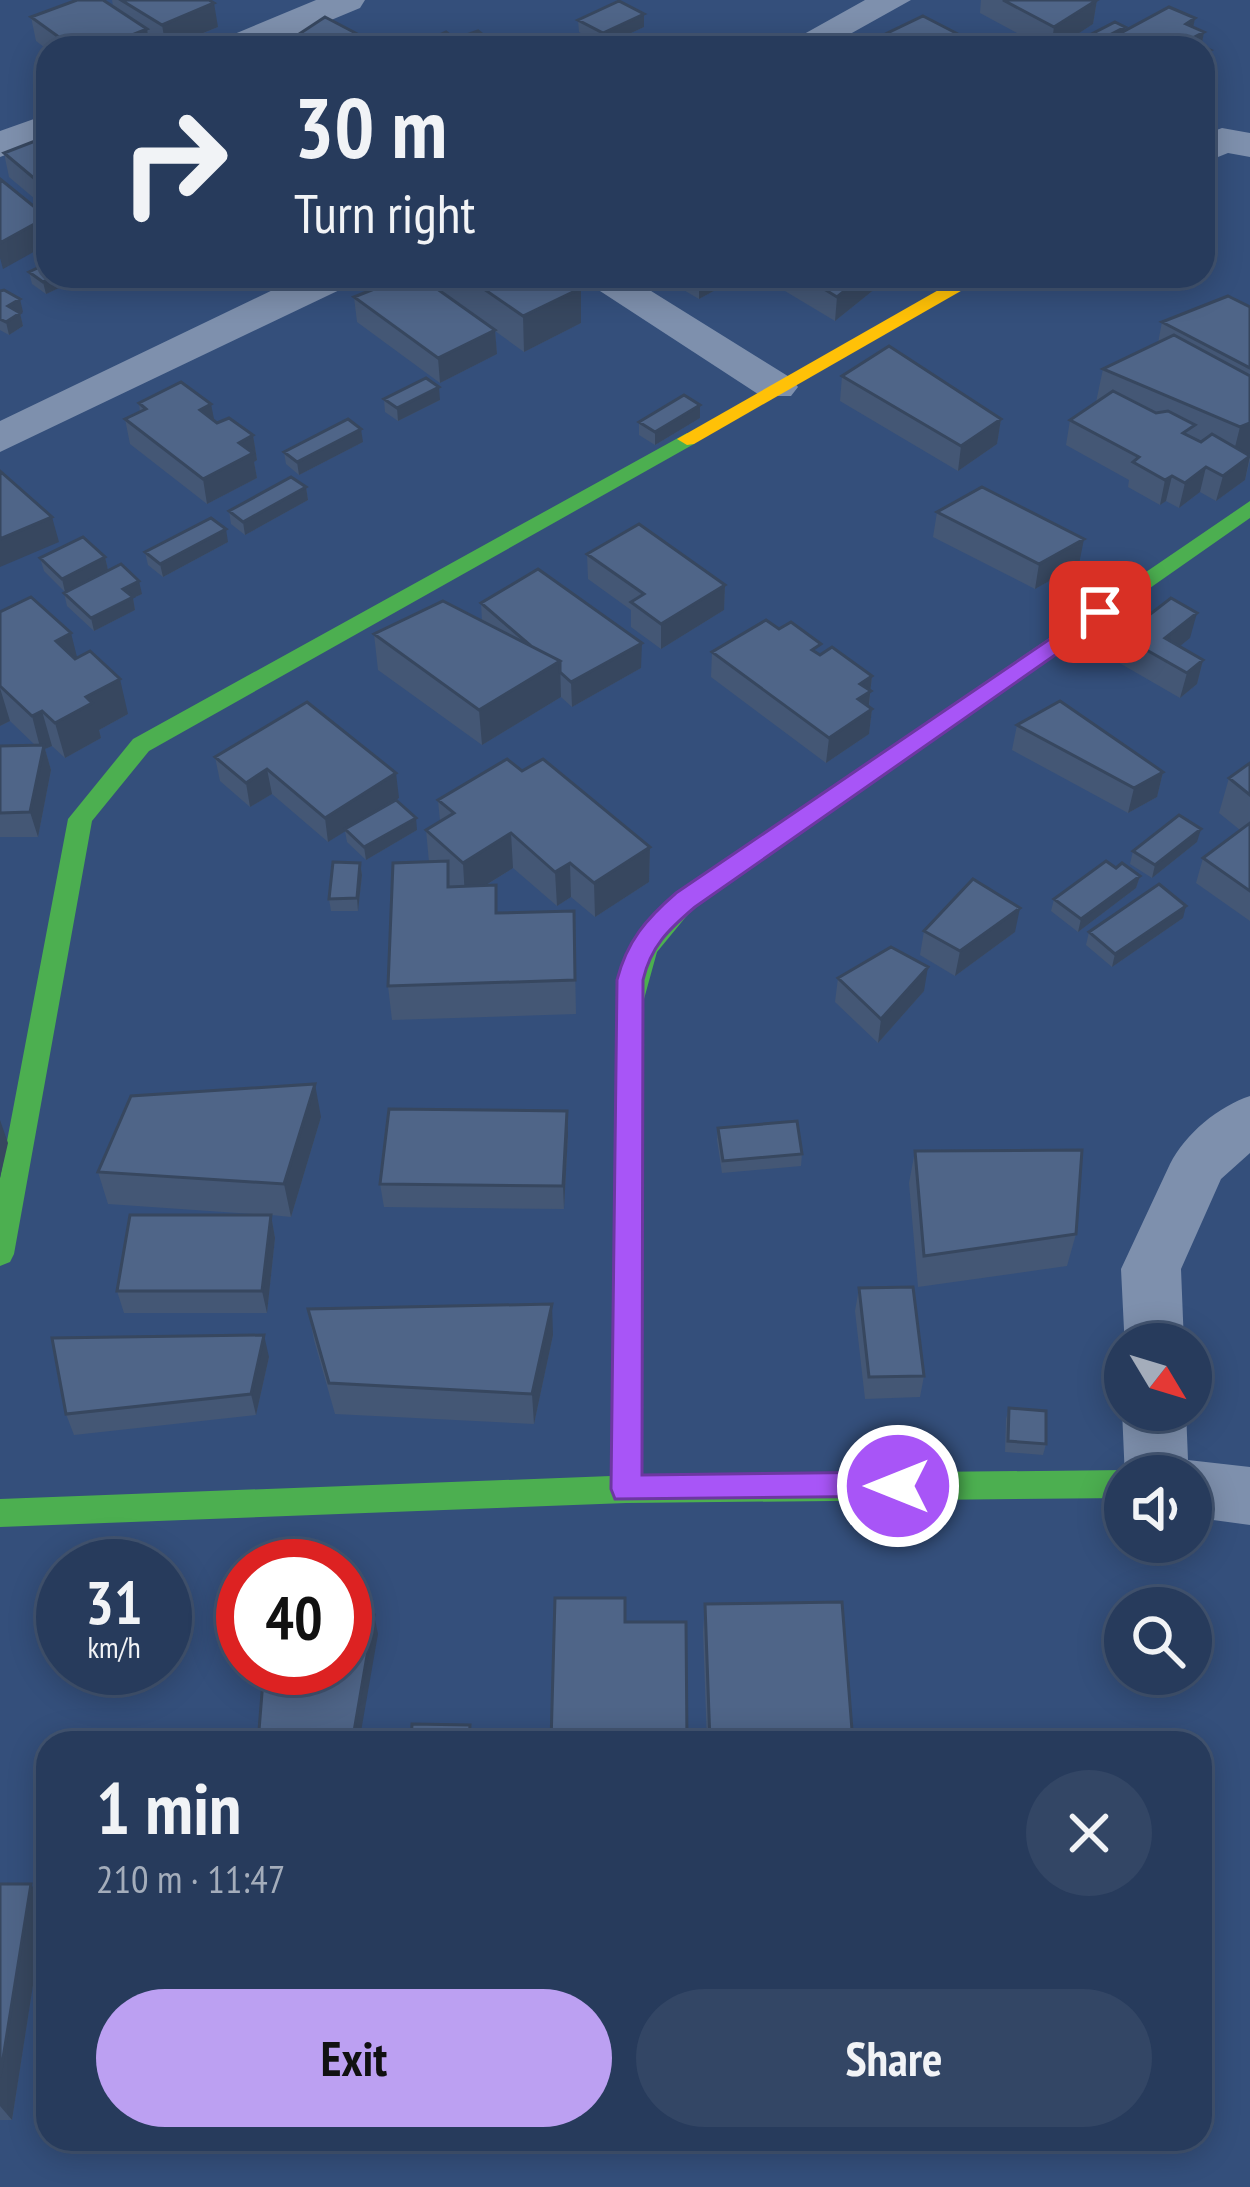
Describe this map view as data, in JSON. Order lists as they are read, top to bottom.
{
  "north": "bottom right",
  "page": {
    "turn": ["30 m", "Turn right"],
    "speed": "31 km/h",
    "limit": "40",
    "heading": ["1 min", "210 m · 11:47"],
    "buttons": ["Exit", "Share"]
  }
}
